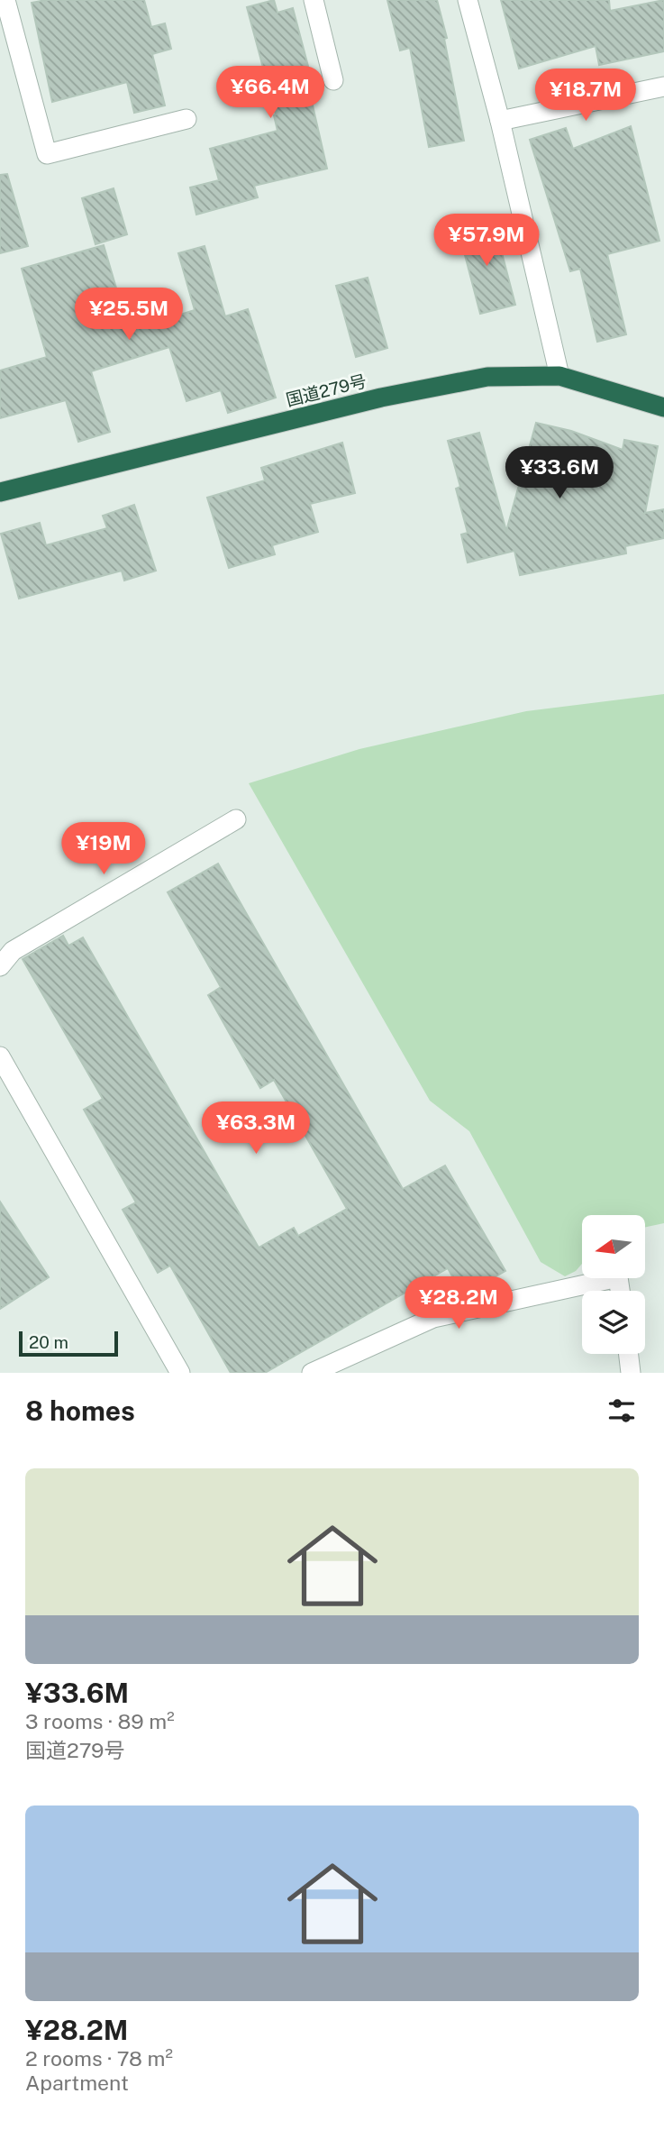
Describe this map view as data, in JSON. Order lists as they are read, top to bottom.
{
  "streets": {
    "highway": ["国道279号"]
  },
  "scale_bar": "20 m",
  "north": "left",
  "page": {
    "price": [
      "¥66.4M",
      "¥18.7M",
      "¥57.9M",
      "¥25.5M",
      "¥33.6M",
      "¥19M",
      "¥63.3M",
      "¥28.2M"
    ],
    "scale": "20 m",
    "heading": "8 homes",
    "list": [
      {
        "name": "¥33.6M",
        "note": "3 rooms · 89 m² · 国道279号"
      },
      {
        "name": "¥28.2M",
        "note": "2 rooms · 78 m² · Apartment"
      }
    ]
  }
}
